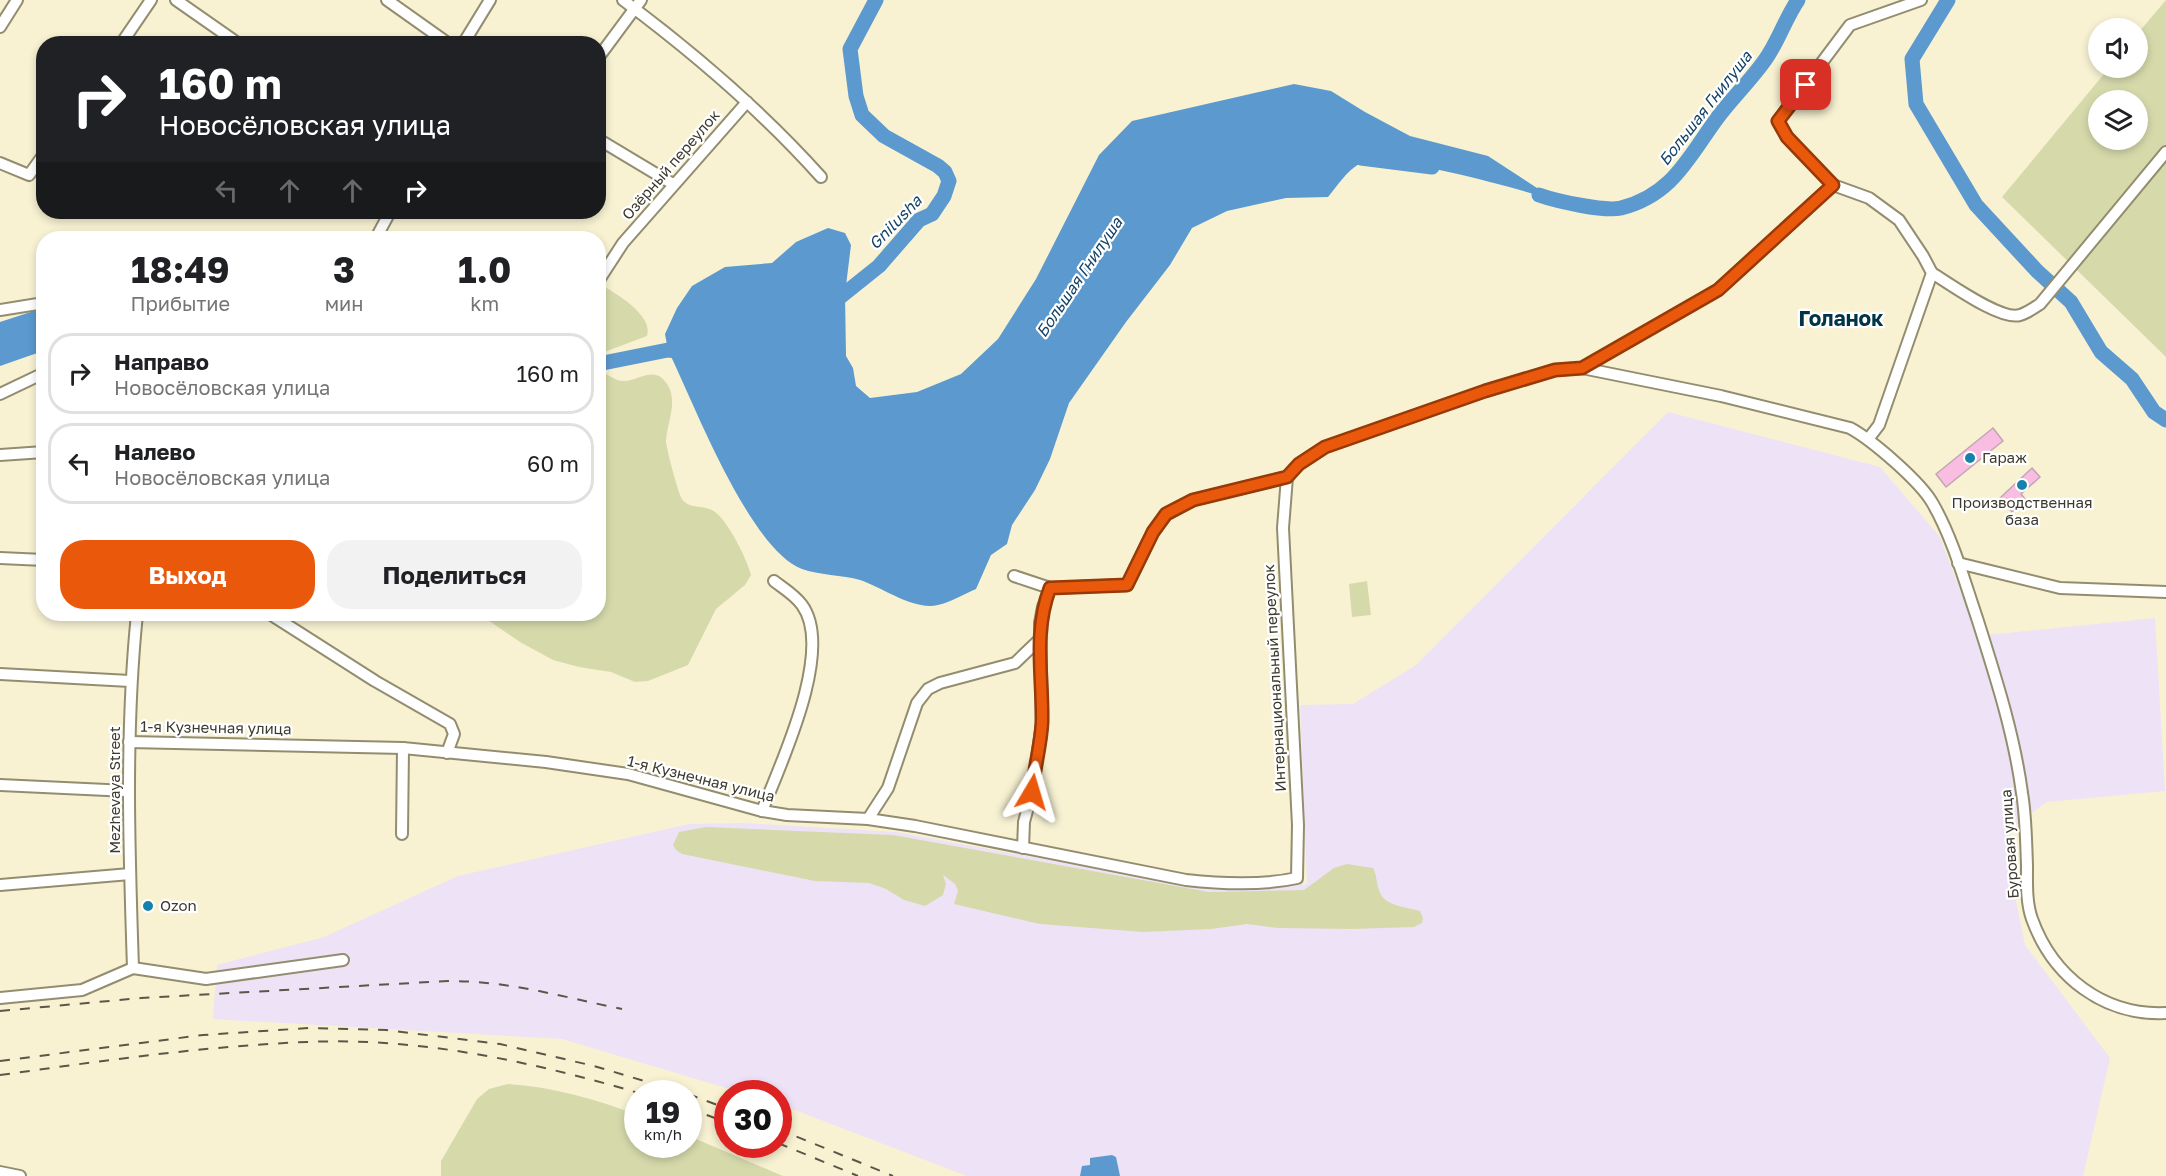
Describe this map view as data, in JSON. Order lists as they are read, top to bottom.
{
  "streets": {
    "street": [
      "Озёрный переулок",
      "Интернациональный переулок",
      "1-я Кузнечная улица",
      "Mezhevaya Street",
      "Буровая улица"
    ]
  },
  "crossings": [
    ["Интернациональный переулок", "1-я Кузнечная улица"],
    ["1-я Кузнечная улица", "Mezhevaya Street"]
  ],
  "districts": ["Голанок"],
  "water": ["Большая Гнилуша", "Gnilusha"],
  "places": ["Гараж", "Производственная база", "Ozon"],
  "page": {
    "turn": ["160 m", "Новосёловская улица"],
    "eta": [
      "18:49",
      "Прибытие",
      "3",
      "мин",
      "1.0",
      "km"
    ],
    "list": [
      {
        "name": "Направо",
        "note": "Новосёловская улица",
        "value": "160 m"
      },
      {
        "name": "Налево",
        "note": "Новосёловская улица",
        "value": "60 m"
      }
    ],
    "buttons": ["Выход", "Поделиться"],
    "speed": "19 km/h",
    "limit": "30"
  }
}
